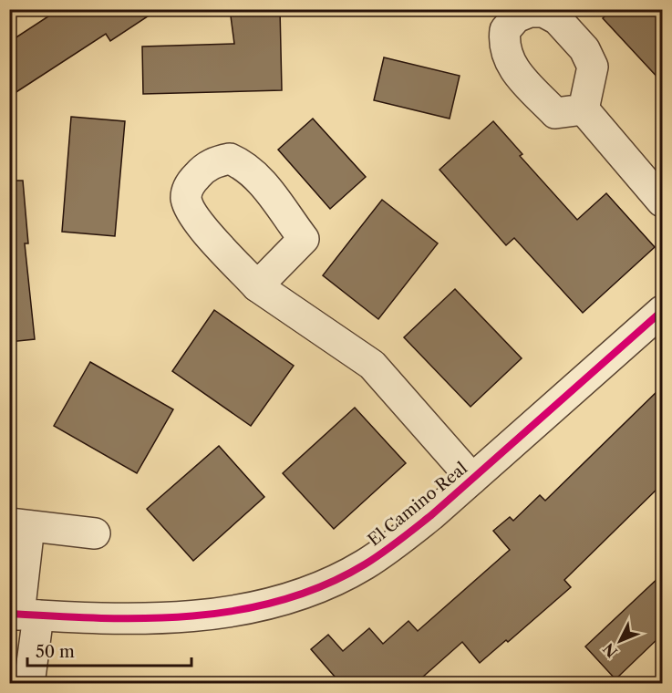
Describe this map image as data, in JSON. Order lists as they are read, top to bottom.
{
  "streets": {
    "street": ["El Camino Real"]
  },
  "scale_bar": "50 m",
  "north": "bottom left"
}
